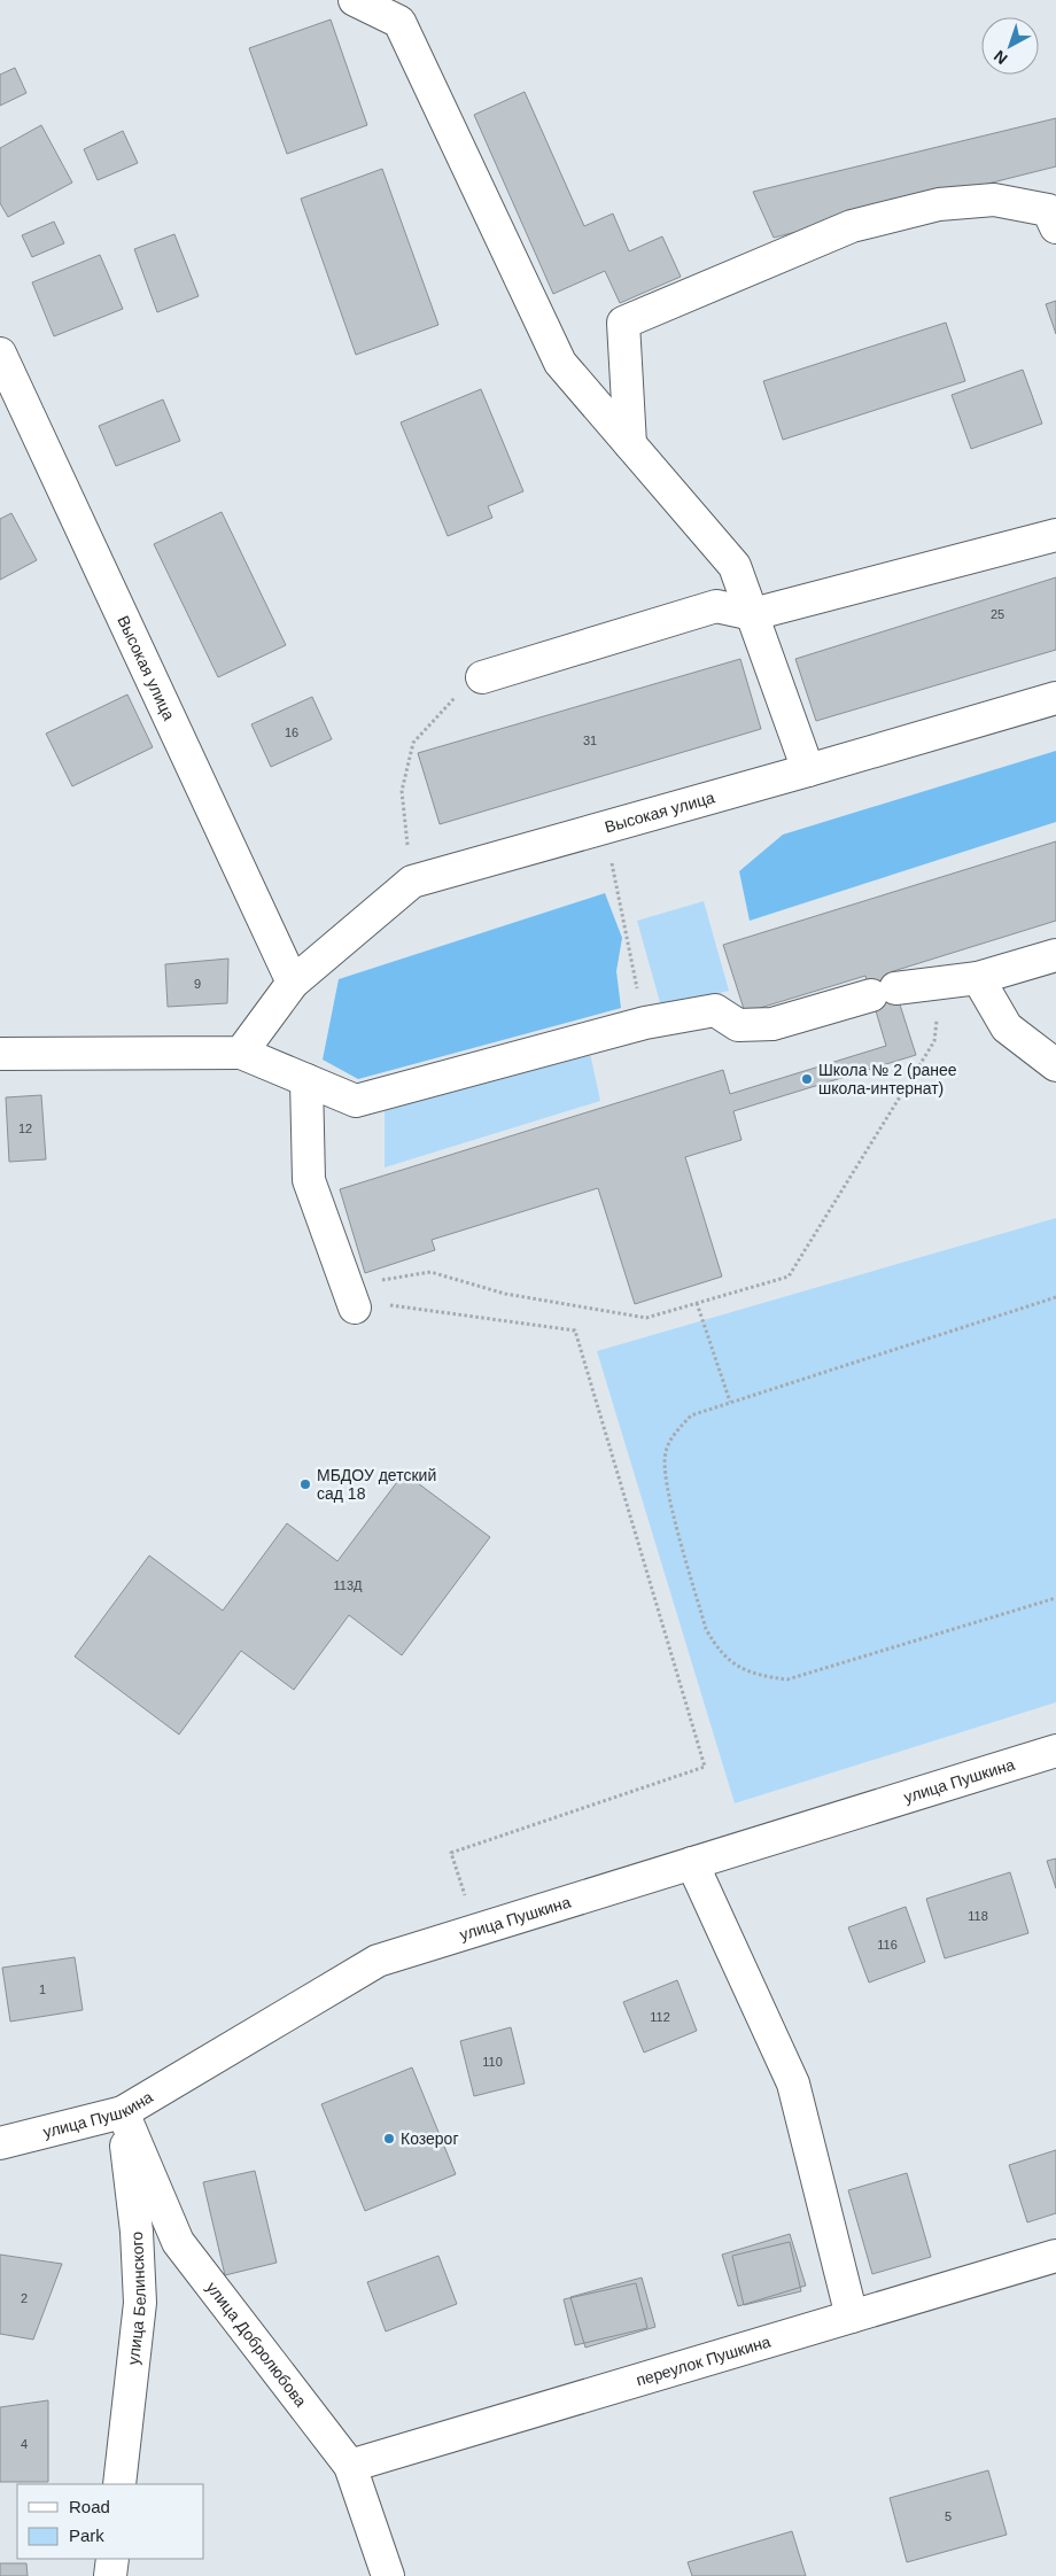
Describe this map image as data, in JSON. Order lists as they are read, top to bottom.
{
  "streets": {
    "street": [
      "Высокая улица",
      "улица Пушкина",
      "улица Белинского",
      "улица Добролюбова",
      "переулок Пушкина"
    ]
  },
  "crossings": [
    ["улица Пушкина", "улица Белинского"],
    ["улица Пушкина", "улица Добролюбова"],
    ["улица Белинского", "улица Добролюбова"],
    ["улица Добролюбова", "переулок Пушкина"]
  ],
  "places": ["Школа № 2 (ранее школа-интернат)", "МБДОУ детский сад 18", "Козерог"],
  "house_numbers": [
    "25",
    "16",
    "31",
    "9",
    "12",
    "113Д",
    "118",
    "116",
    "1",
    "112",
    "110",
    "2",
    "4",
    "5"
  ],
  "legend": ["Road", "Park"],
  "north": "bottom left"
}
